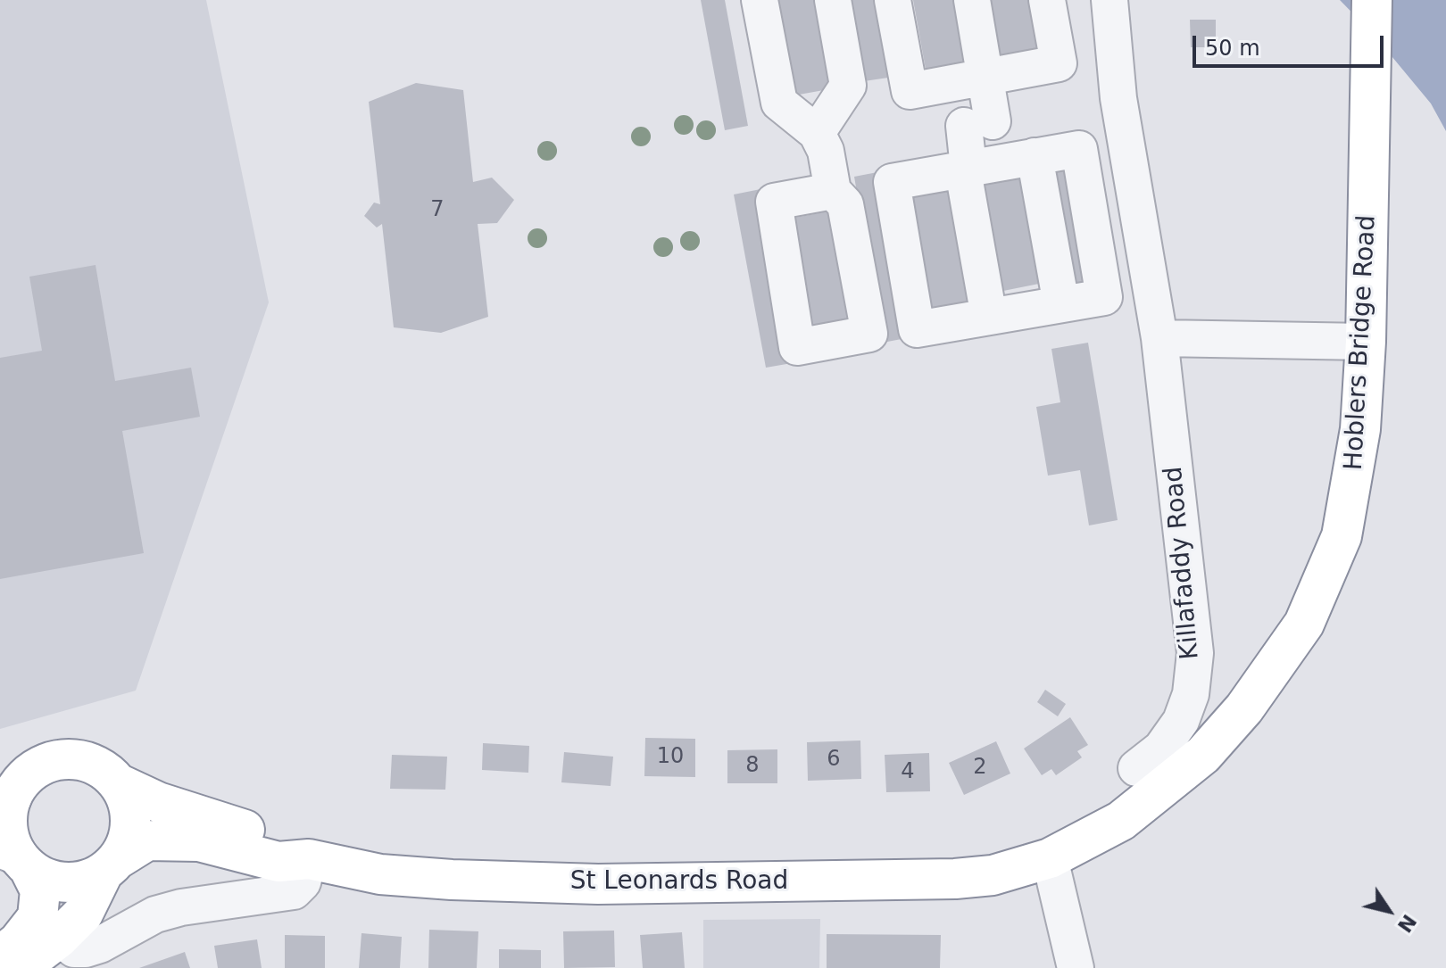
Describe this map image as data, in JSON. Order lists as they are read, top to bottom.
{
  "streets": {
    "highway": ["Hoblers Bridge Road", "St Leonards Road"],
    "street": ["Killafaddy Road"]
  },
  "crossings": [
    ["Hoblers Bridge Road", "St Leonards Road"]
  ],
  "house_numbers": [
    "7",
    "10",
    "6",
    "8",
    "2",
    "4"
  ],
  "scale_bar": "50 m",
  "north": "bottom right"
}
